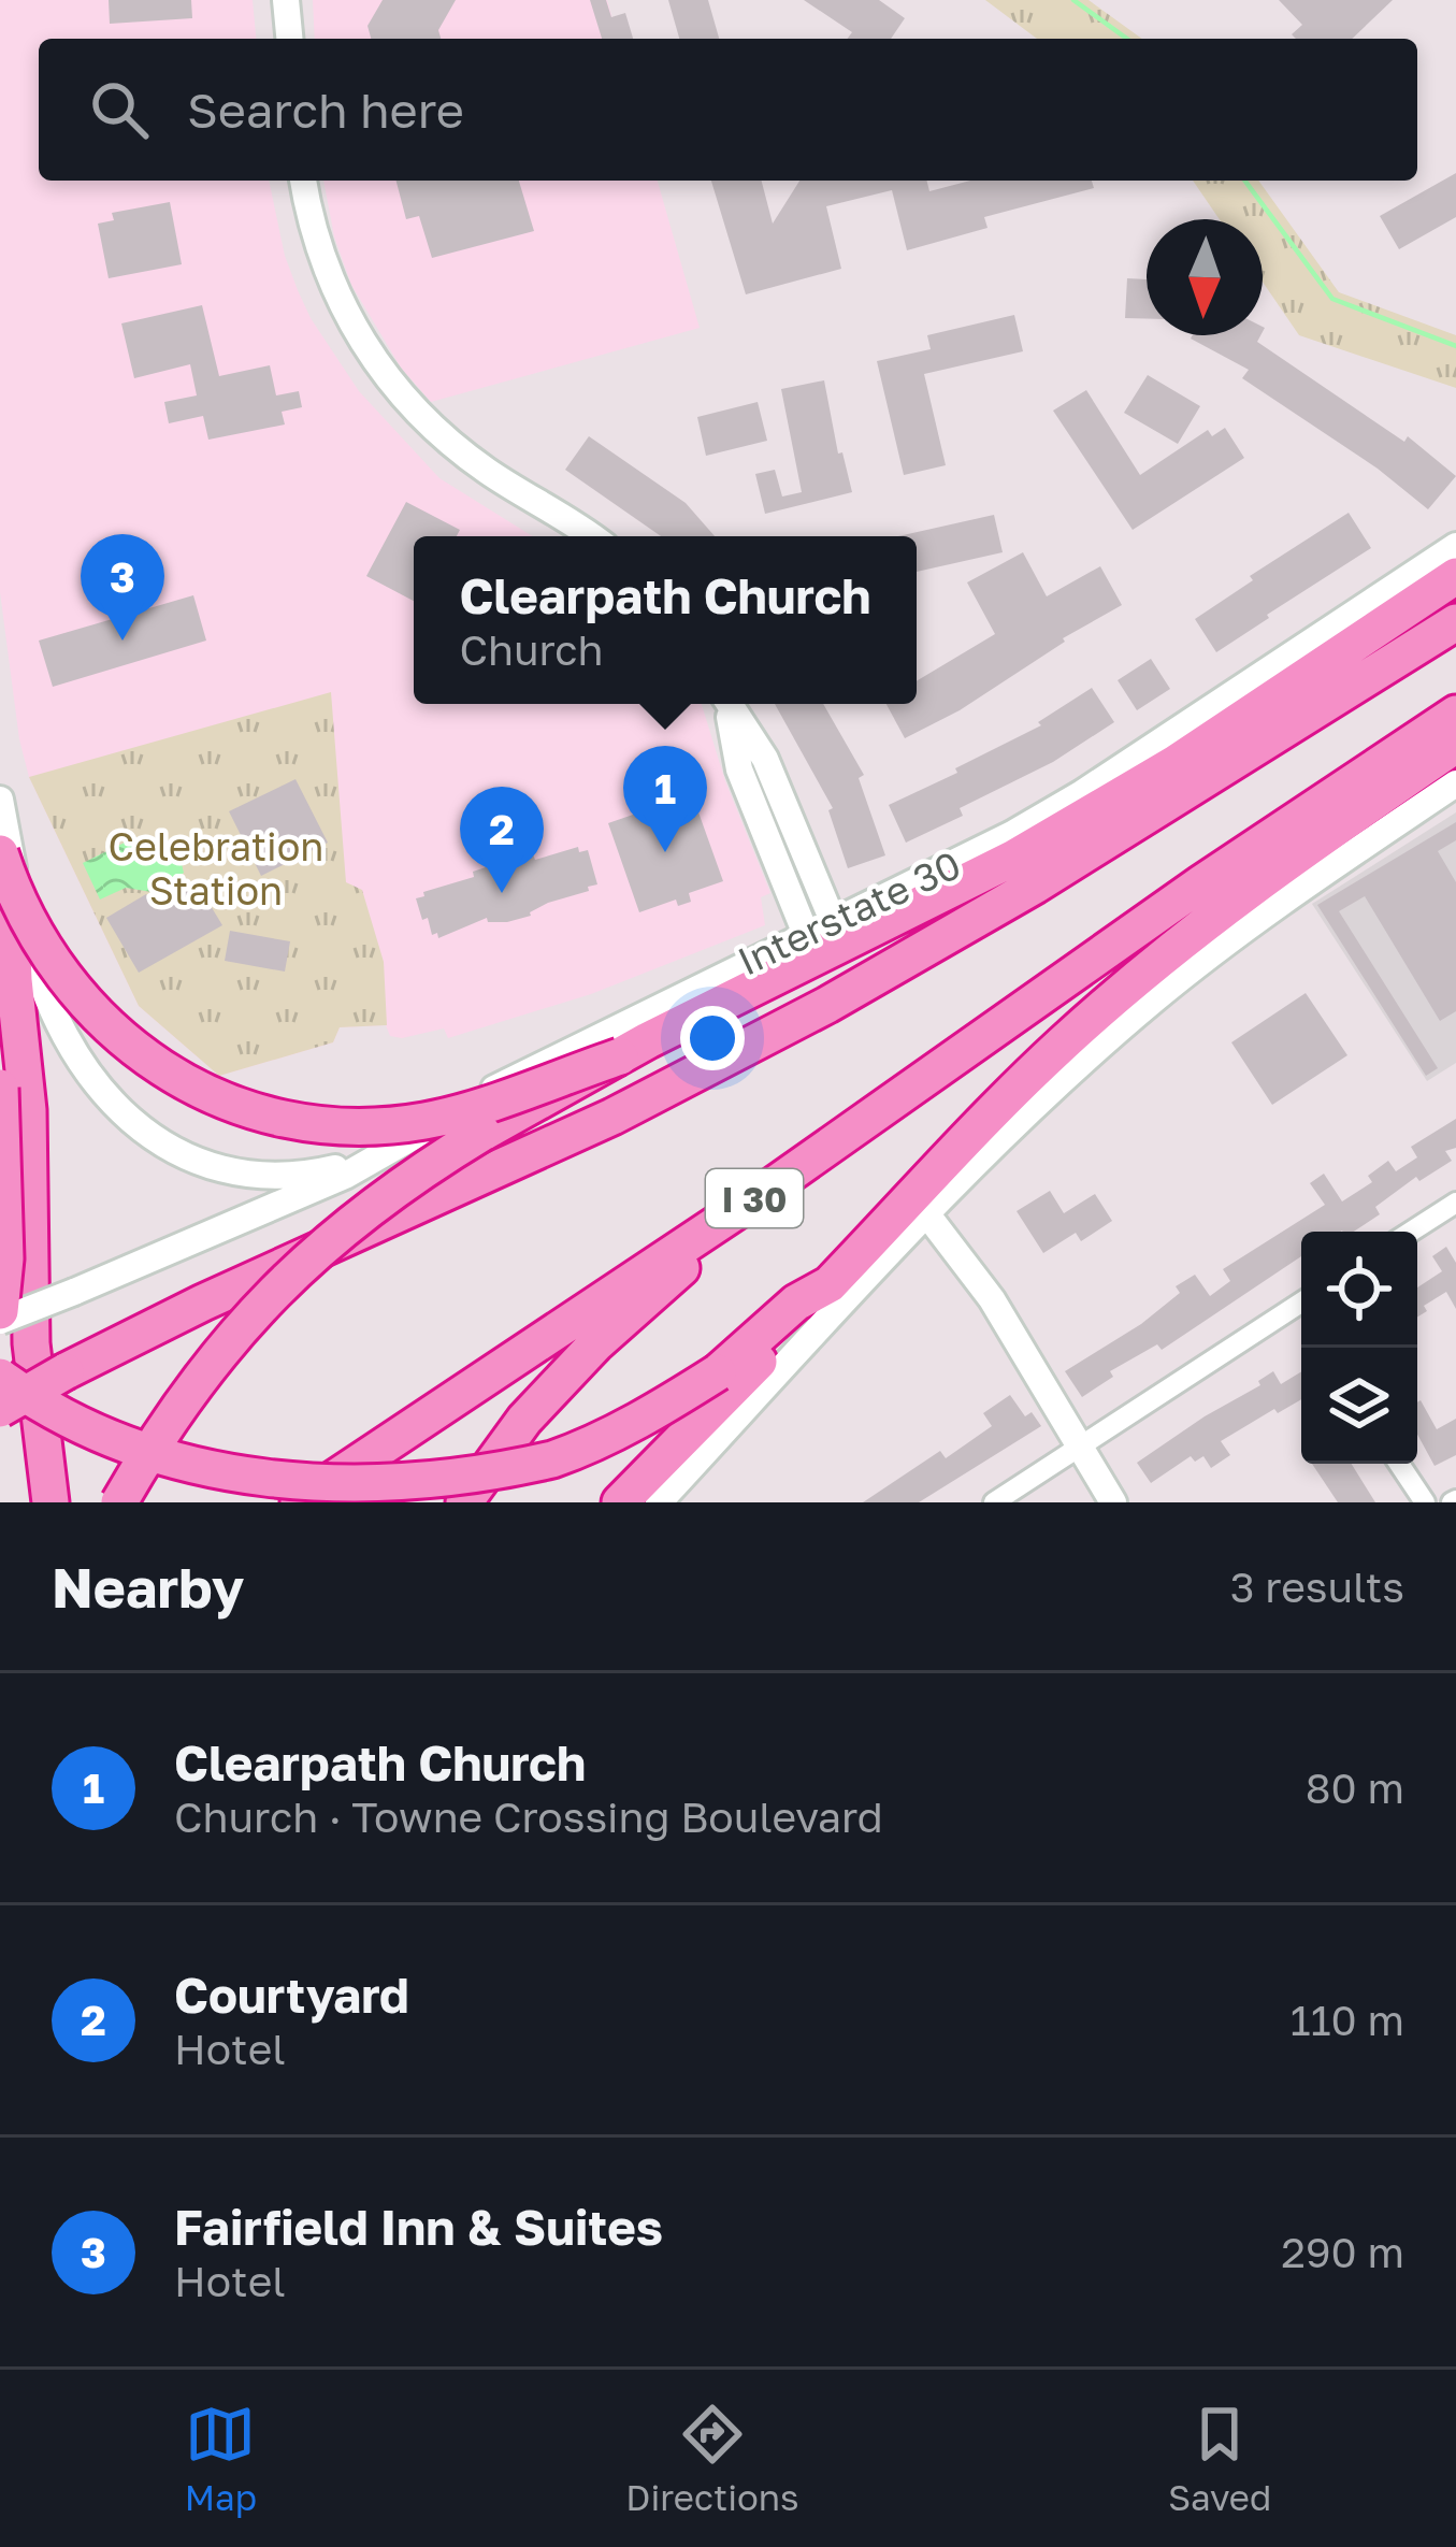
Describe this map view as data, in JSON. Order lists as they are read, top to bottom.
{
  "streets": {
    "highway": ["I 30"],
    "main road": ["Interstate 30"]
  },
  "parks": ["Celebration Station"],
  "north": "bottom",
  "page": {
    "search": "Search here",
    "pins": ["3", "1", "2"],
    "popup": ["Clearpath Church", "Church"],
    "heading": ["Nearby", "3 results"],
    "list": [
      {
        "mark": "1",
        "name": "Clearpath Church",
        "note": "Church · Towne Crossing Boulevard",
        "value": "80 m"
      },
      {
        "mark": "2",
        "name": "Courtyard",
        "note": "Hotel",
        "value": "110 m"
      },
      {
        "mark": "3",
        "name": "Fairfield Inn & Suites",
        "note": "Hotel",
        "value": "290 m"
      }
    ],
    "nav": ["Map", "Directions", "Saved"]
  }
}
